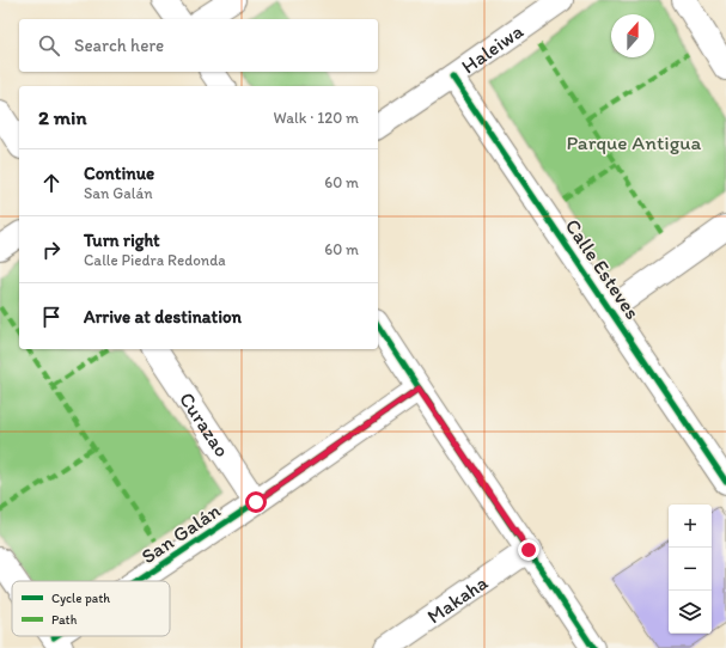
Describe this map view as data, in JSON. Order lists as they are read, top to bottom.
{
  "streets": {
    "street": [
      "Haleiwa",
      "Calle Esteves",
      "Curazao",
      "San Galán",
      "Makaha"
    ]
  },
  "crossings": [
    ["Haleiwa", "Calle Esteves"],
    ["Curazao", "San Galán"]
  ],
  "parks": ["Parque Antigua"],
  "legend": ["Cycle path", "Path"],
  "north": "top",
  "page": {
    "search": "Search here",
    "heading": ["2 min", "Walk · 120 m"],
    "list": [
      ["Continue", "San Galán", "60 m"],
      ["Turn right", "Calle Piedra Redonda", "60 m"],
      "Arrive at destination"
    ],
    "map_buttons": ["+", "−"]
  }
}
